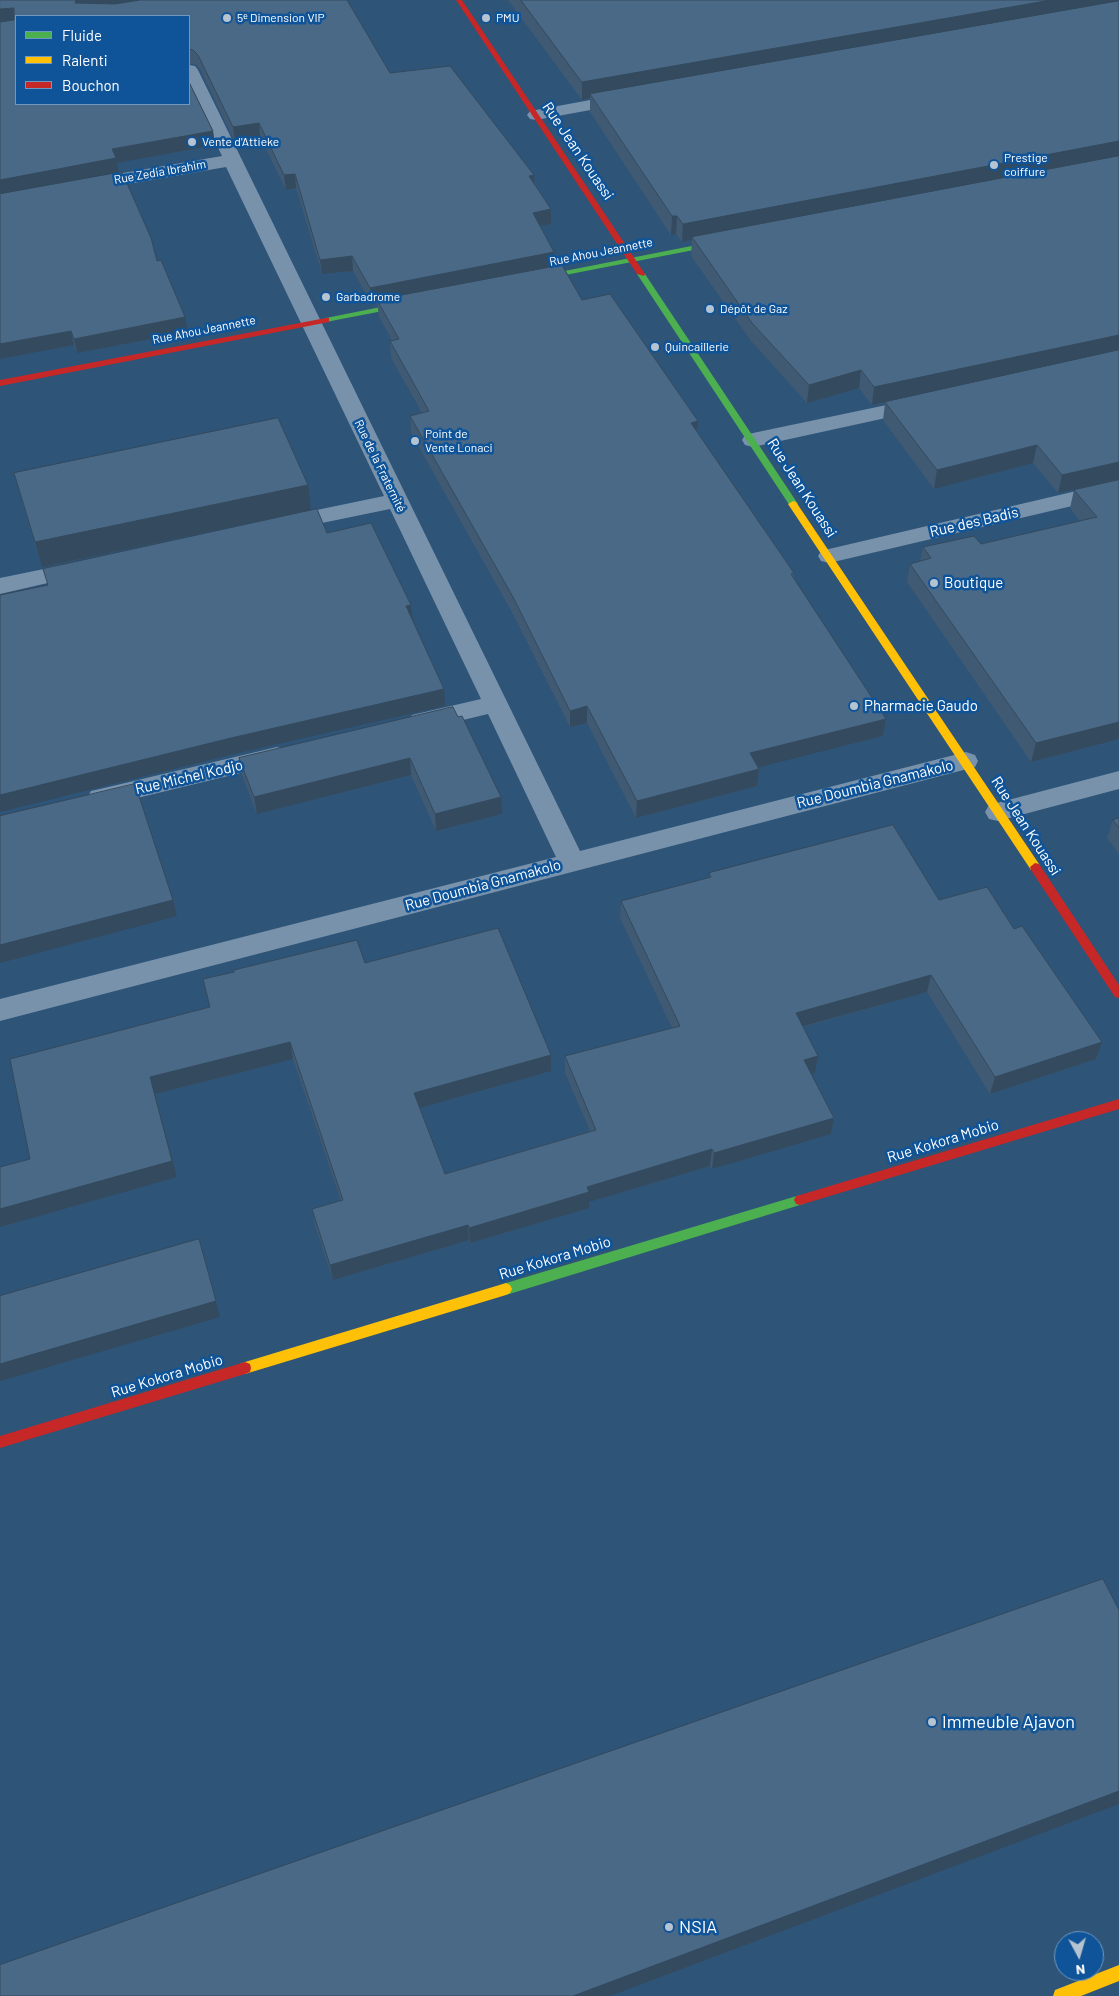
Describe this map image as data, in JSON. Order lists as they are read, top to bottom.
{
  "streets": {
    "street": [
      "Rue Jean Kouassi",
      "Rue Zedia Ibrahim",
      "Rue Ahou Jeannette",
      "Rue de la Fraternité",
      "Rue des Badis",
      "Rue Michel Kodjo",
      "Rue Doumbia Gnamakolo",
      "Rue Kokora Mobio"
    ]
  },
  "crossings": [
    ["Rue Jean Kouassi", "Rue Ahou Jeannette"],
    ["Rue Jean Kouassi", "Rue des Badis"],
    ["Rue Jean Kouassi", "Rue Doumbia Gnamakolo"],
    ["Rue Zedia Ibrahim", "Rue de la Fraternité"],
    ["Rue Ahou Jeannette", "Rue de la Fraternité"],
    ["Rue de la Fraternité", "Rue Doumbia Gnamakolo"]
  ],
  "places": [
    "5ᵉ Dimension VIP",
    "PMU",
    "Vente d'Attieke",
    "Prestige coiffure",
    "Garbadrome",
    "Dépôt de Gaz",
    "Quincaillerie",
    "Point de Vente Lonaci",
    "Boutique",
    "Pharmacie Gaudo",
    "Immeuble Ajavon",
    "NSIA"
  ],
  "legend": ["Fluide", "Ralenti", "Bouchon"],
  "north": "bottom"
}
